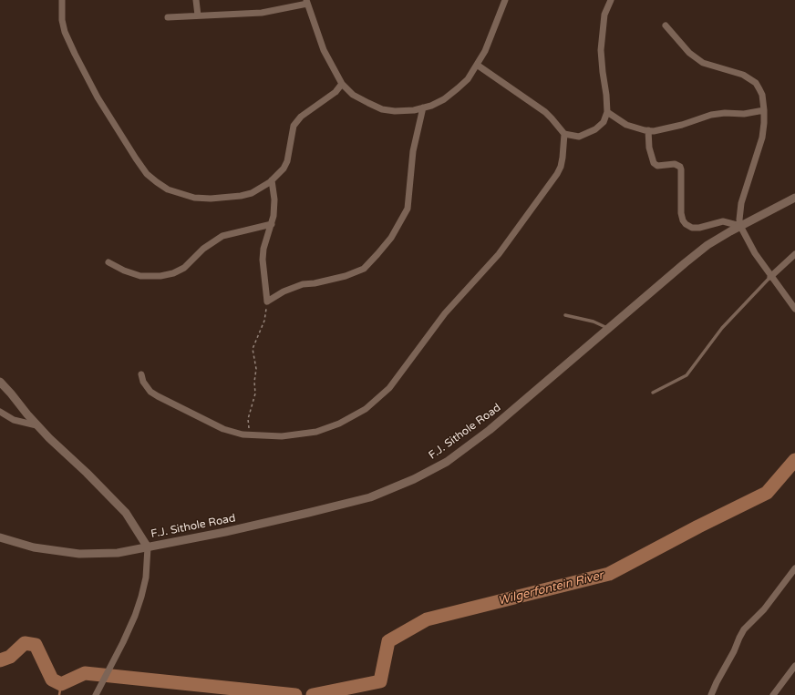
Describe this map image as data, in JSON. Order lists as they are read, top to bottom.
{
  "streets": {
    "street": ["F.J. Sithole Road"]
  },
  "water": ["Wilgerfontein River"]
}
